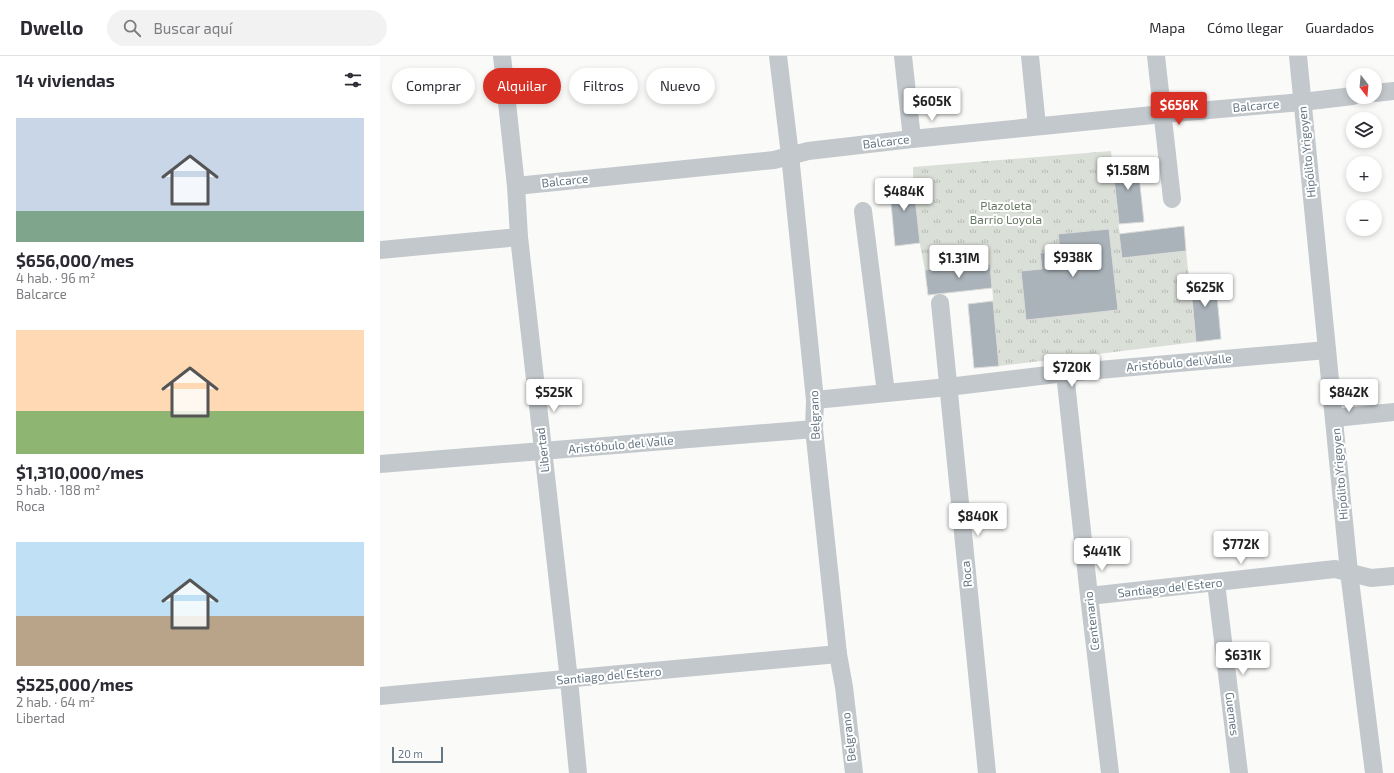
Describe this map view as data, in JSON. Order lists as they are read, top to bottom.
{
  "streets": {
    "street": [
      "Balcarce",
      "Hipólito Yrigoyen",
      "Aristóbulo del Valle",
      "Belgrano",
      "Libertad",
      "Roca",
      "Santiago del Estero",
      "Centenario",
      "Guemes"
    ]
  },
  "crossings": [
    ["Balcarce", "Hipólito Yrigoyen"],
    ["Balcarce", "Belgrano"],
    ["Balcarce", "Libertad"],
    ["Hipólito Yrigoyen", "Aristóbulo del Valle"],
    ["Hipólito Yrigoyen", "Santiago del Estero"],
    ["Aristóbulo del Valle", "Belgrano"],
    ["Aristóbulo del Valle", "Libertad"],
    ["Aristóbulo del Valle", "Roca"],
    ["Aristóbulo del Valle", "Centenario"],
    ["Belgrano", "Santiago del Estero"],
    ["Libertad", "Santiago del Estero"],
    ["Santiago del Estero", "Centenario"],
    ["Santiago del Estero", "Guemes"]
  ],
  "parks": ["Plazoleta Barrio Loyola"],
  "scale_bar": "20 m",
  "north": "bottom",
  "page": {
    "header": "Dwello",
    "search": "Buscar aquí",
    "nav": ["Mapa", "Cómo llegar", "Guardados"],
    "heading": "14 viviendas",
    "map_buttons": ["+", "−"],
    "chip": [
      "Comprar",
      "Alquilar",
      "Filtros",
      "Nuevo"
    ],
    "price": [
      "$605K",
      "$656K",
      "$1.58M",
      "$484K",
      "$938K",
      "$1.31M",
      "$625K",
      "$720K",
      "$525K",
      "$842K",
      "$840K",
      "$772K",
      "$441K",
      "$631K"
    ],
    "list": [
      {
        "name": "$656,000/mes",
        "note": "4 hab. · 96 m² · Balcarce"
      },
      {
        "name": "$1,310,000/mes",
        "note": "5 hab. · 188 m² · Roca"
      },
      {
        "name": "$525,000/mes",
        "note": "2 hab. · 64 m² · Libertad"
      }
    ],
    "scale": "20 m"
  }
}
